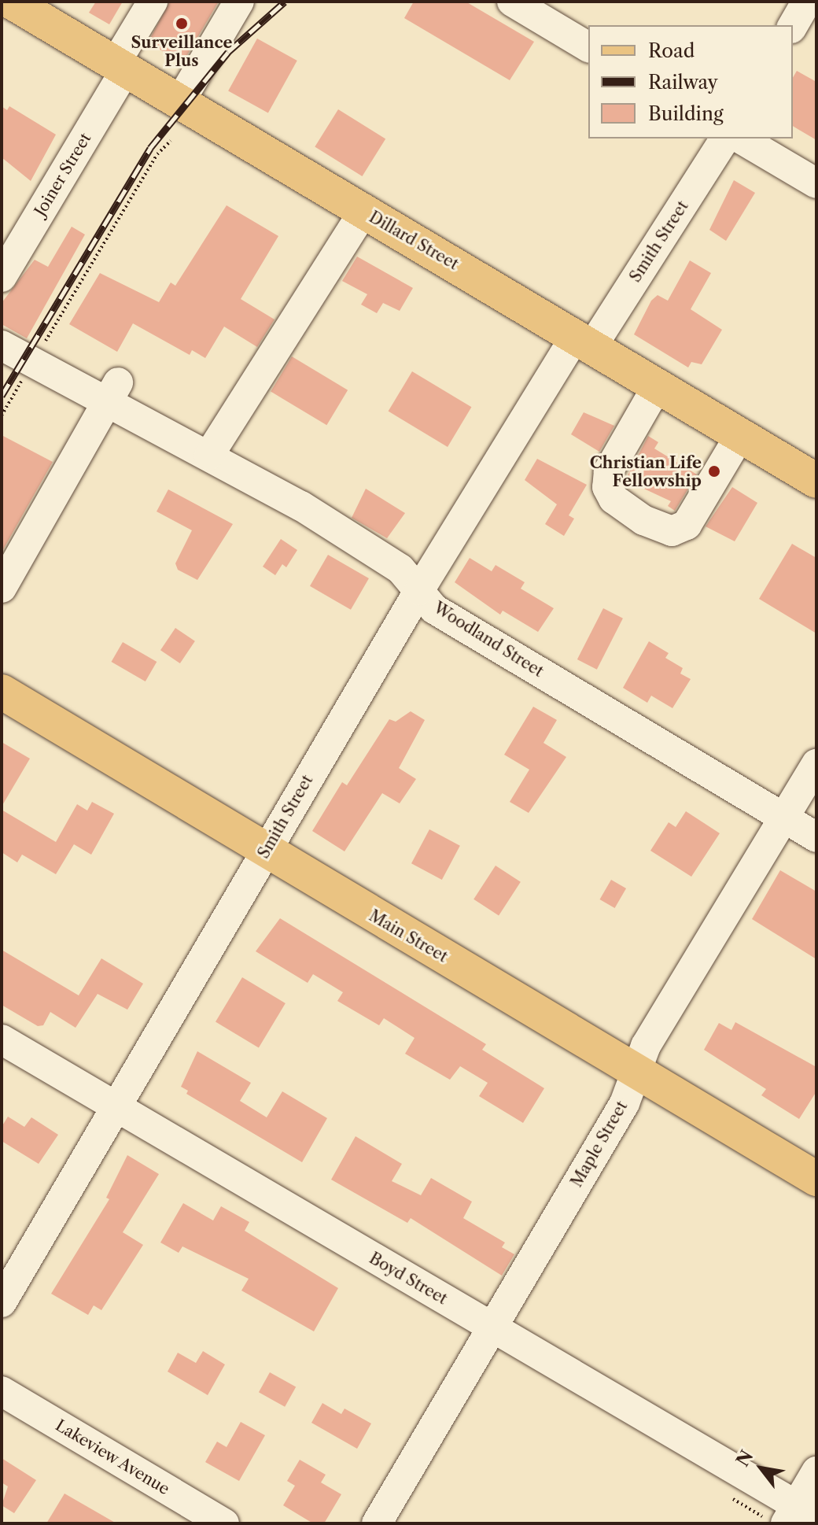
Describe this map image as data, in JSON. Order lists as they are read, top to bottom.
{
  "streets": {
    "main road": ["Dillard Street", "Main Street"],
    "street": [
      "Joiner Street",
      "Smith Street",
      "Woodland Street",
      "Maple Street",
      "Boyd Street",
      "Lakeview Avenue"
    ]
  },
  "crossings": [
    ["Joiner Street", "Dillard Street"],
    ["Dillard Street", "Smith Street"],
    ["Smith Street", "Woodland Street"],
    ["Smith Street", "Main Street"],
    ["Smith Street", "Boyd Street"],
    ["Woodland Street", "Maple Street"],
    ["Main Street", "Maple Street"],
    ["Maple Street", "Boyd Street"]
  ],
  "places": ["Surveillance Plus", "Christian Life Fellowship"],
  "legend": ["Road", "Railway", "Building"],
  "north": "top left"
}
